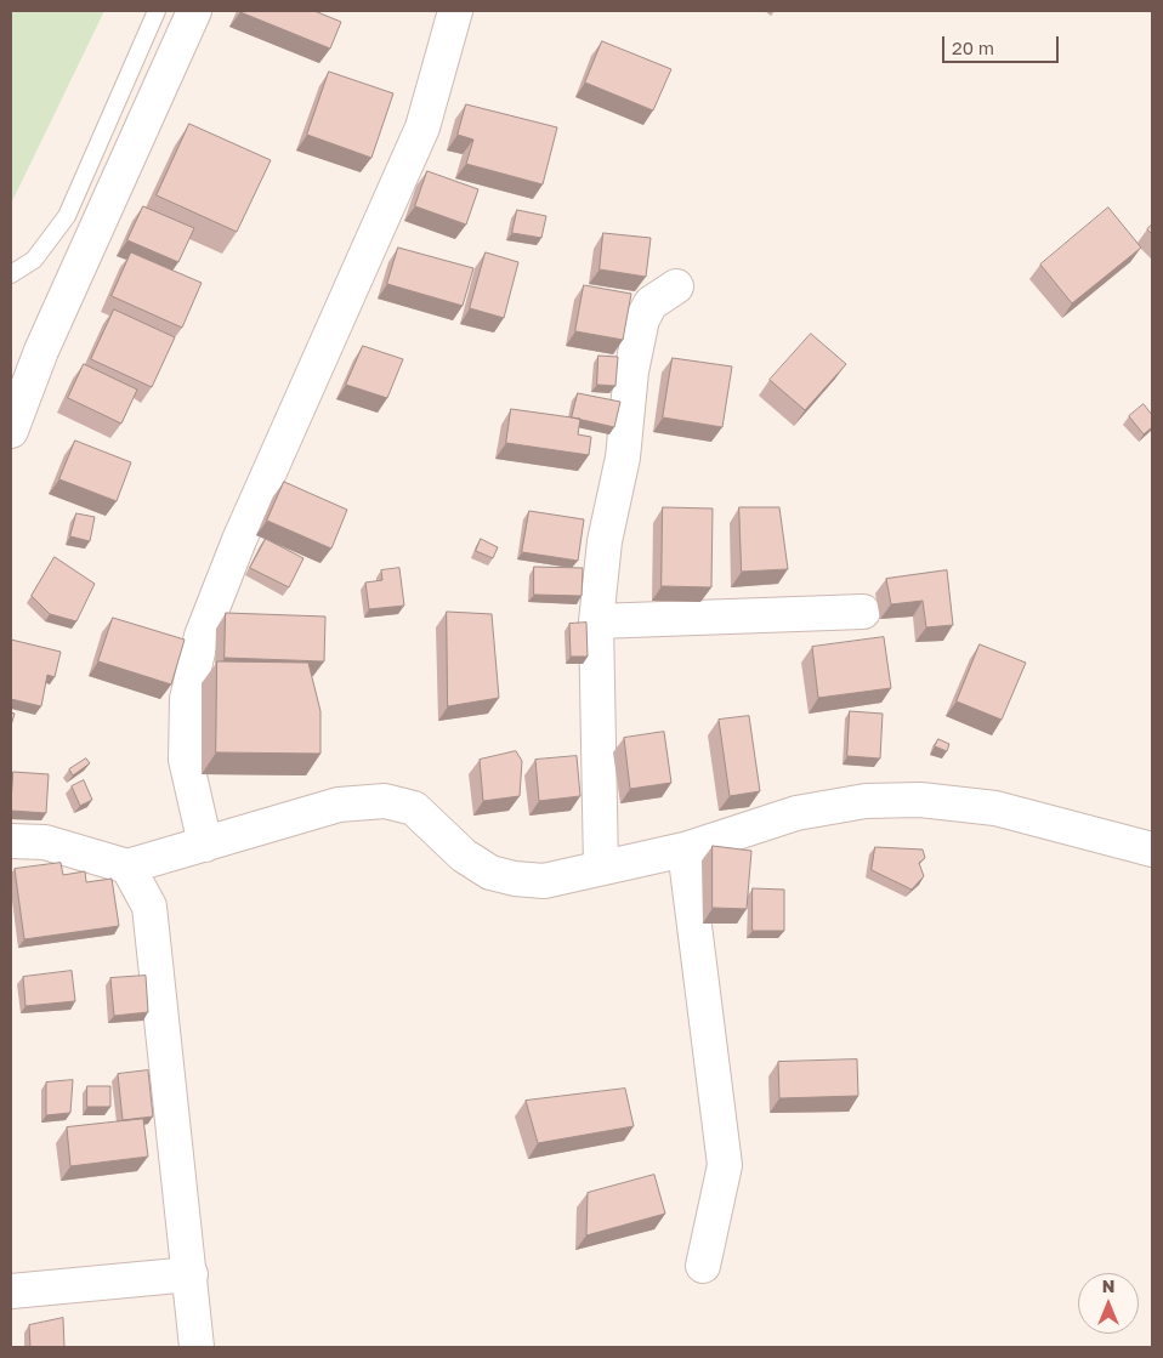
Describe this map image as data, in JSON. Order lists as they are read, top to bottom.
{
  "scale_bar": "20 m",
  "north": "top"
}
